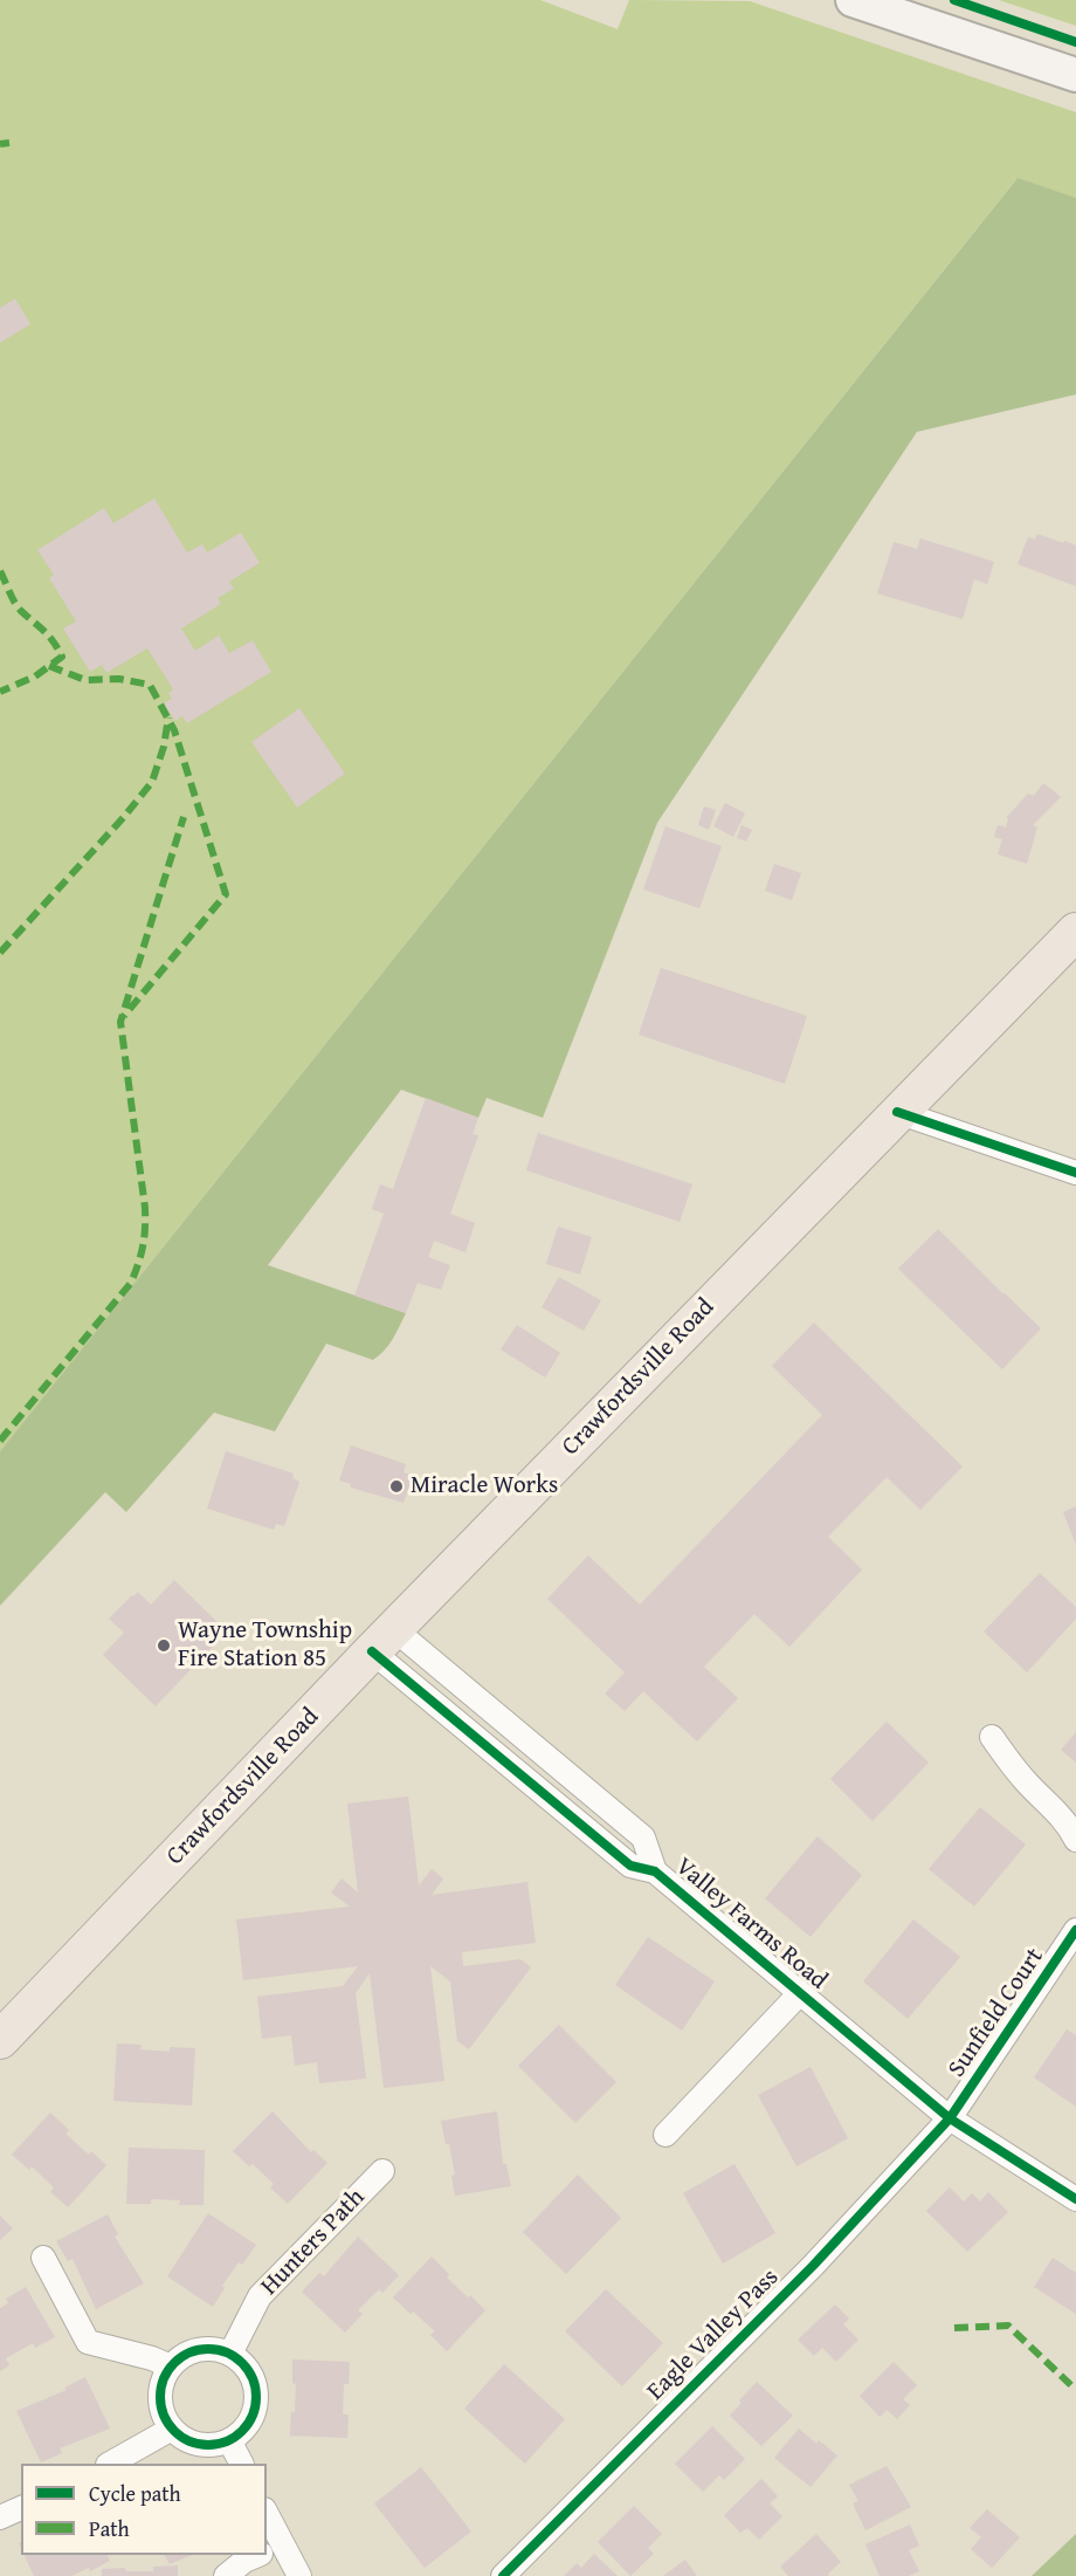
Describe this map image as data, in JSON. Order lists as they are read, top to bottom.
{
  "streets": {
    "main road": ["Crawfordsville Road"],
    "street": [
      "Valley Farms Road",
      "Sunfield Court",
      "Hunters Path",
      "Eagle Valley Pass"
    ]
  },
  "crossings": [
    ["Crawfordsville Road", "Valley Farms Road"],
    ["Valley Farms Road", "Sunfield Court"],
    ["Valley Farms Road", "Eagle Valley Pass"],
    ["Sunfield Court", "Eagle Valley Pass"]
  ],
  "places": ["Miracle Works", "Wayne Township Fire Station 85"],
  "legend": ["Cycle path", "Path"]
}
